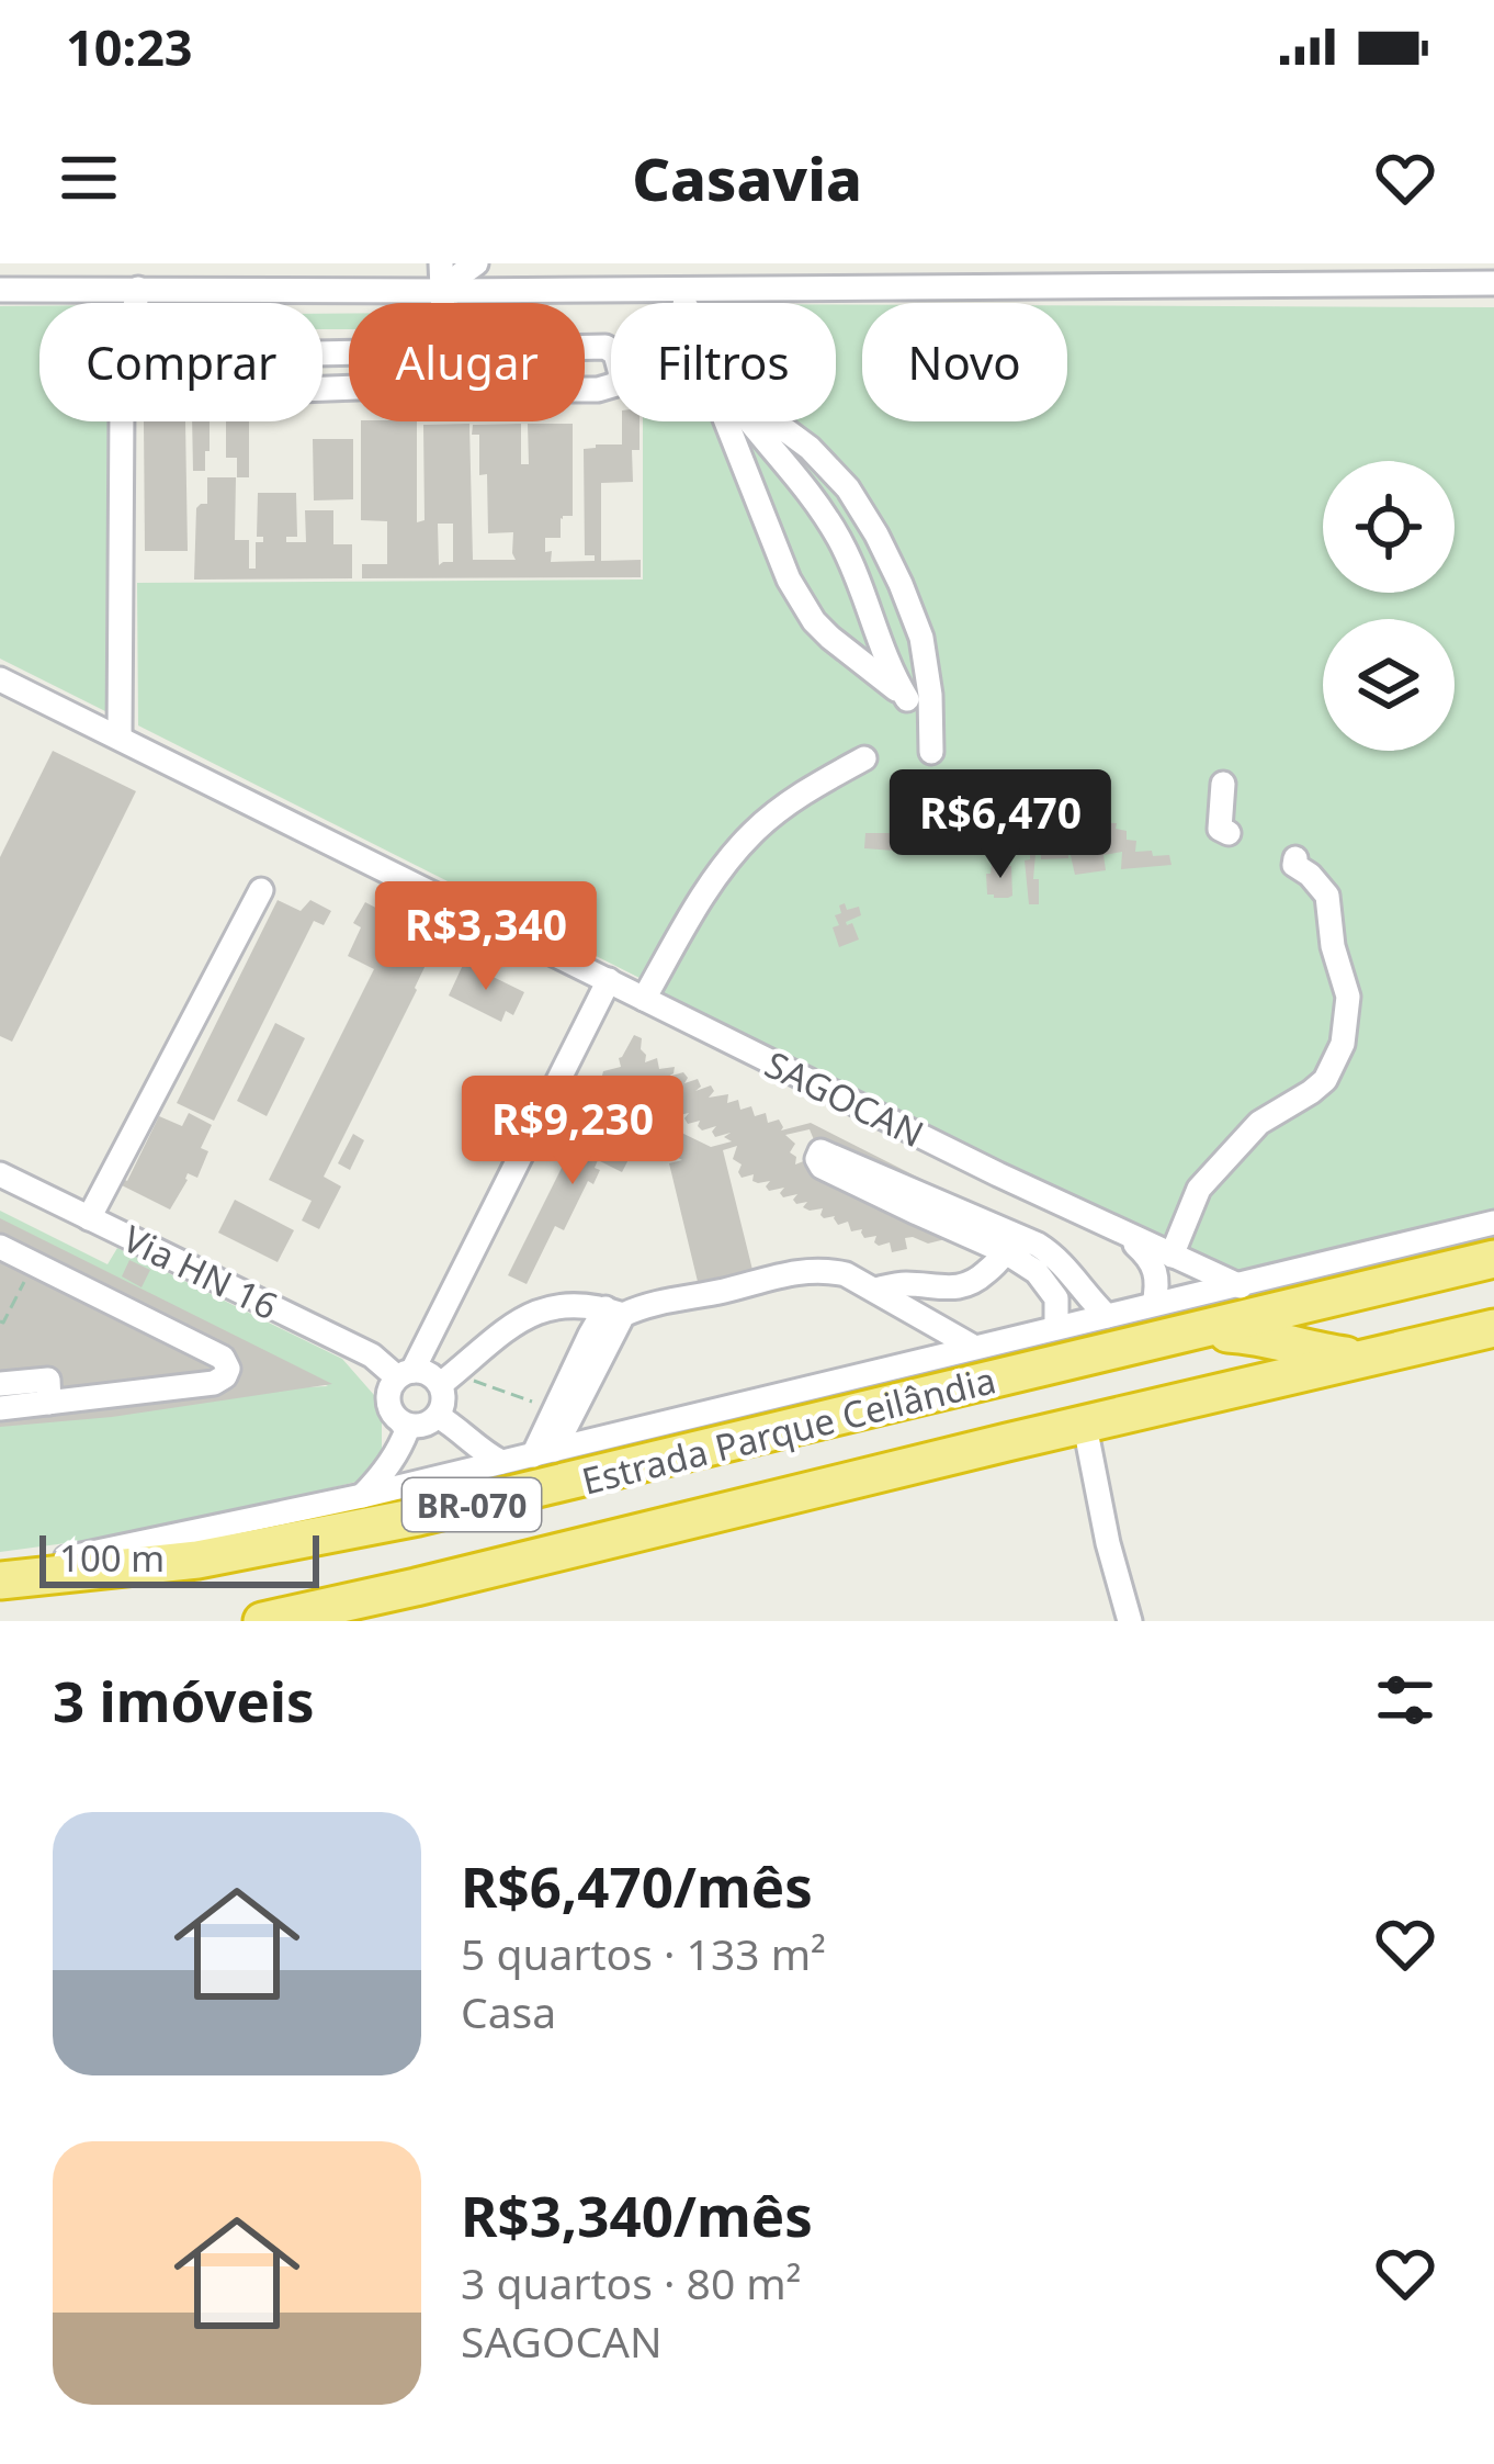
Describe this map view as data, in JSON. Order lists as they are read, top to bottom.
{
  "streets": {
    "highway": ["Estrada Parque Ceilândia", "BR-070"],
    "street": ["SAGOCAN", "Via HN 16"]
  },
  "scale_bar": "100 m",
  "page": {
    "status": "10:23",
    "header": "Casavia",
    "chip": [
      "Comprar",
      "Alugar",
      "Filtros",
      "Novo"
    ],
    "price": ["R$6,470", "R$3,340", "R$9,230"],
    "scale": "100 m",
    "heading": "3 imóveis",
    "list": [
      {
        "name": "R$6,470/mês",
        "note": "5 quartos · 133 m² · Casa"
      },
      {
        "name": "R$3,340/mês",
        "note": "3 quartos · 80 m² · SAGOCAN"
      }
    ]
  }
}
